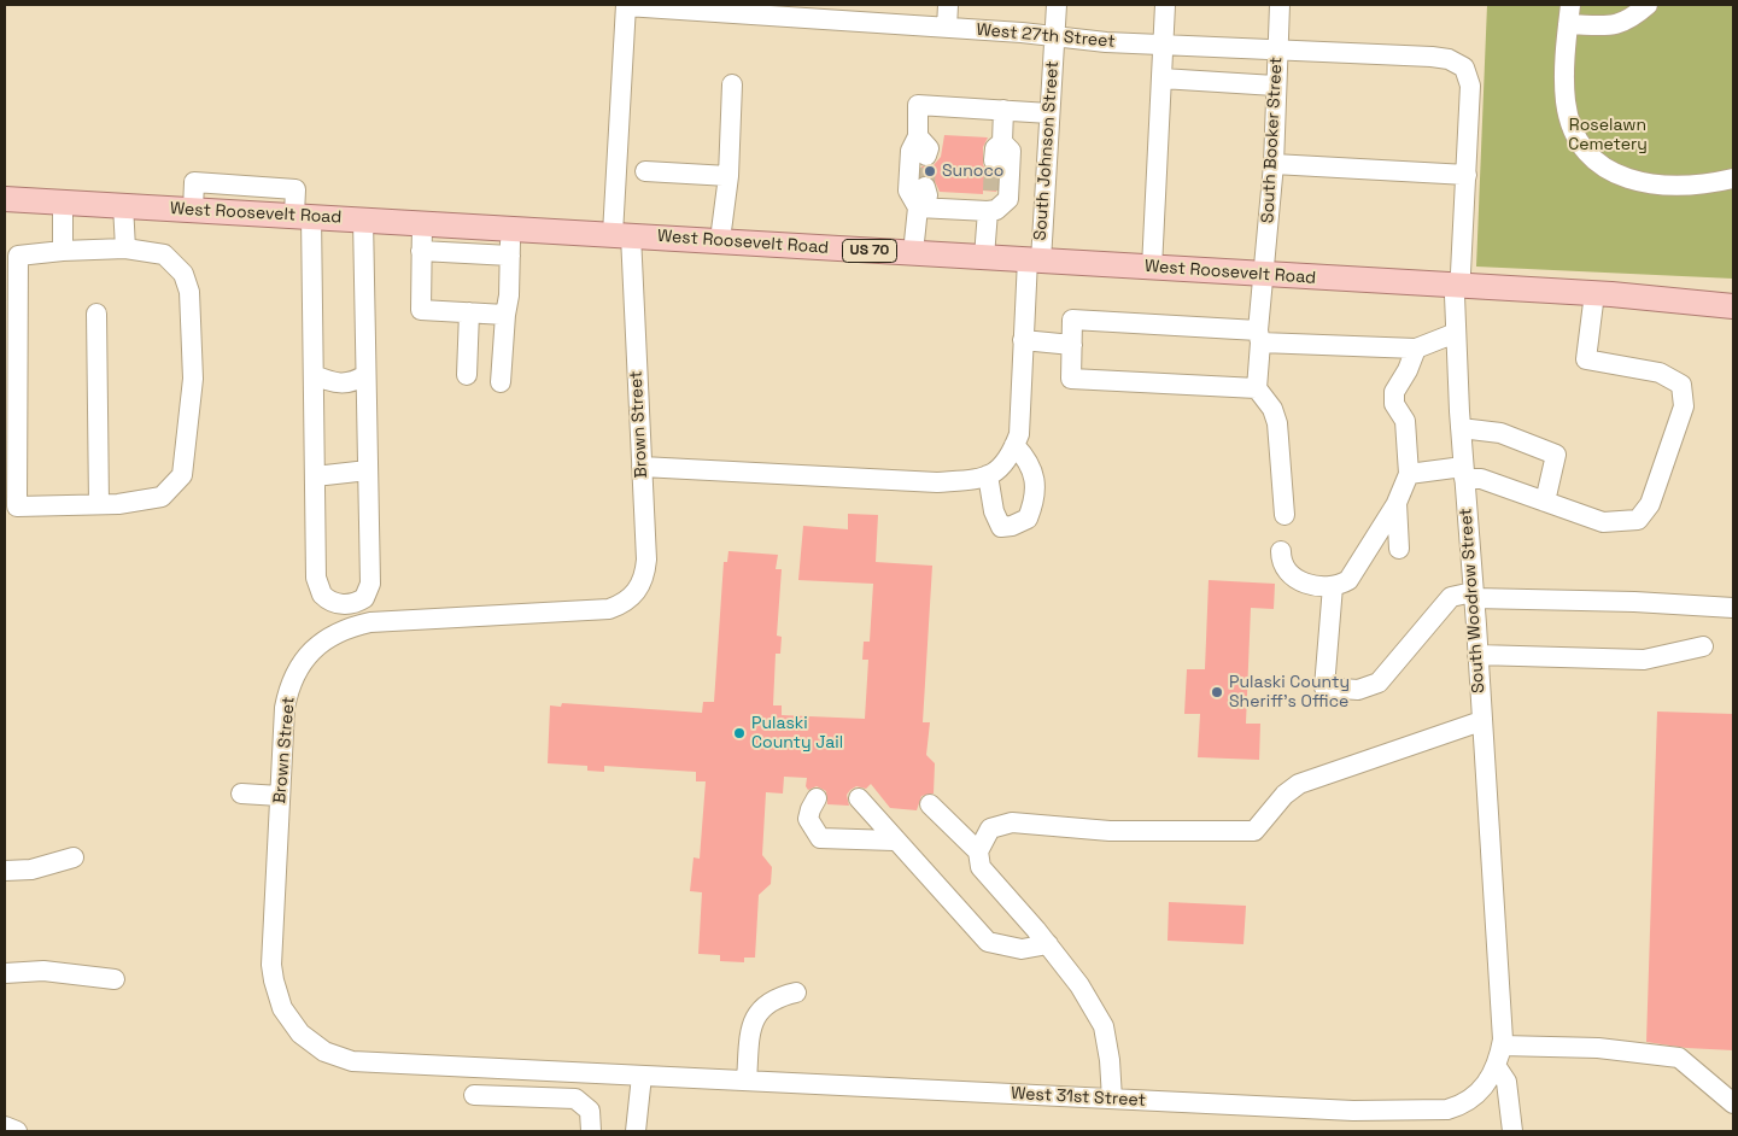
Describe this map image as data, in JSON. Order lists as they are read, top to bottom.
{
  "streets": {
    "main road": ["West Roosevelt Road", "US 70"],
    "street": [
      "West 27th Street",
      "South Booker Street",
      "South Johnson Street",
      "Brown Street",
      "South Woodrow Street",
      "West 31st Street"
    ]
  },
  "crossings": [
    ["West 27th Street", "South Booker Street"],
    ["West 27th Street", "South Johnson Street"],
    ["West 27th Street", "Brown Street"],
    ["West 27th Street", "South Woodrow Street"],
    ["South Booker Street", "West Roosevelt Road"],
    ["South Johnson Street", "West Roosevelt Road"],
    ["West Roosevelt Road", "Brown Street"],
    ["West Roosevelt Road", "South Woodrow Street"],
    ["Brown Street", "West 31st Street"],
    ["South Woodrow Street", "West 31st Street"]
  ],
  "parks": ["Roselawn Cemetery"],
  "places": ["Sunoco", "Pulaski County Sheriff's Office", "Pulaski County Jail"]
}
